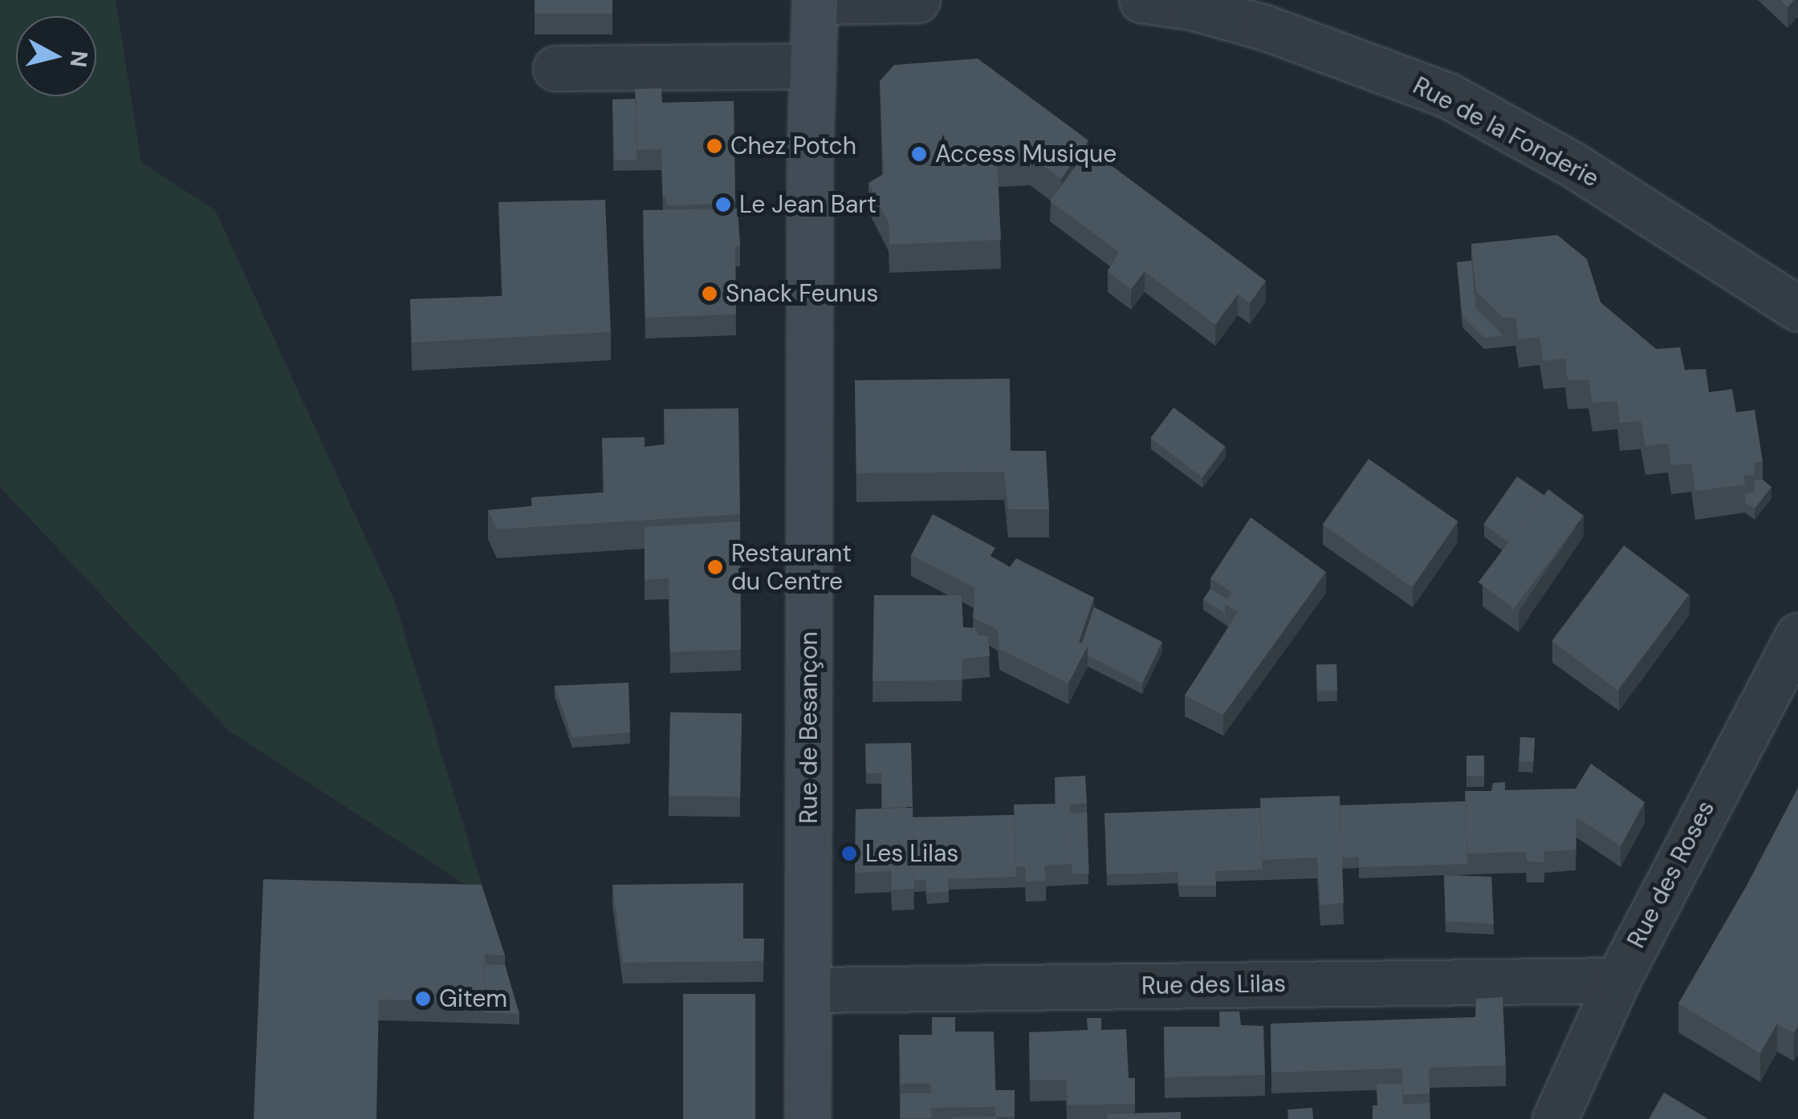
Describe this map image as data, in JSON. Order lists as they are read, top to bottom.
{
  "streets": {
    "main road": ["Rue de Besançon"],
    "street": ["Rue de la Fonderie", "Rue des Roses", "Rue des Lilas"]
  },
  "crossings": [
    ["Rue de Besançon", "Rue des Lilas"],
    ["Rue des Roses", "Rue des Lilas"]
  ],
  "places": [
    "Chez Potch",
    "Access Musique",
    "Le Jean Bart",
    "Snack Feunus",
    "Restaurant du Centre",
    "Les Lilas",
    "Gitem"
  ],
  "north": "right"
}
